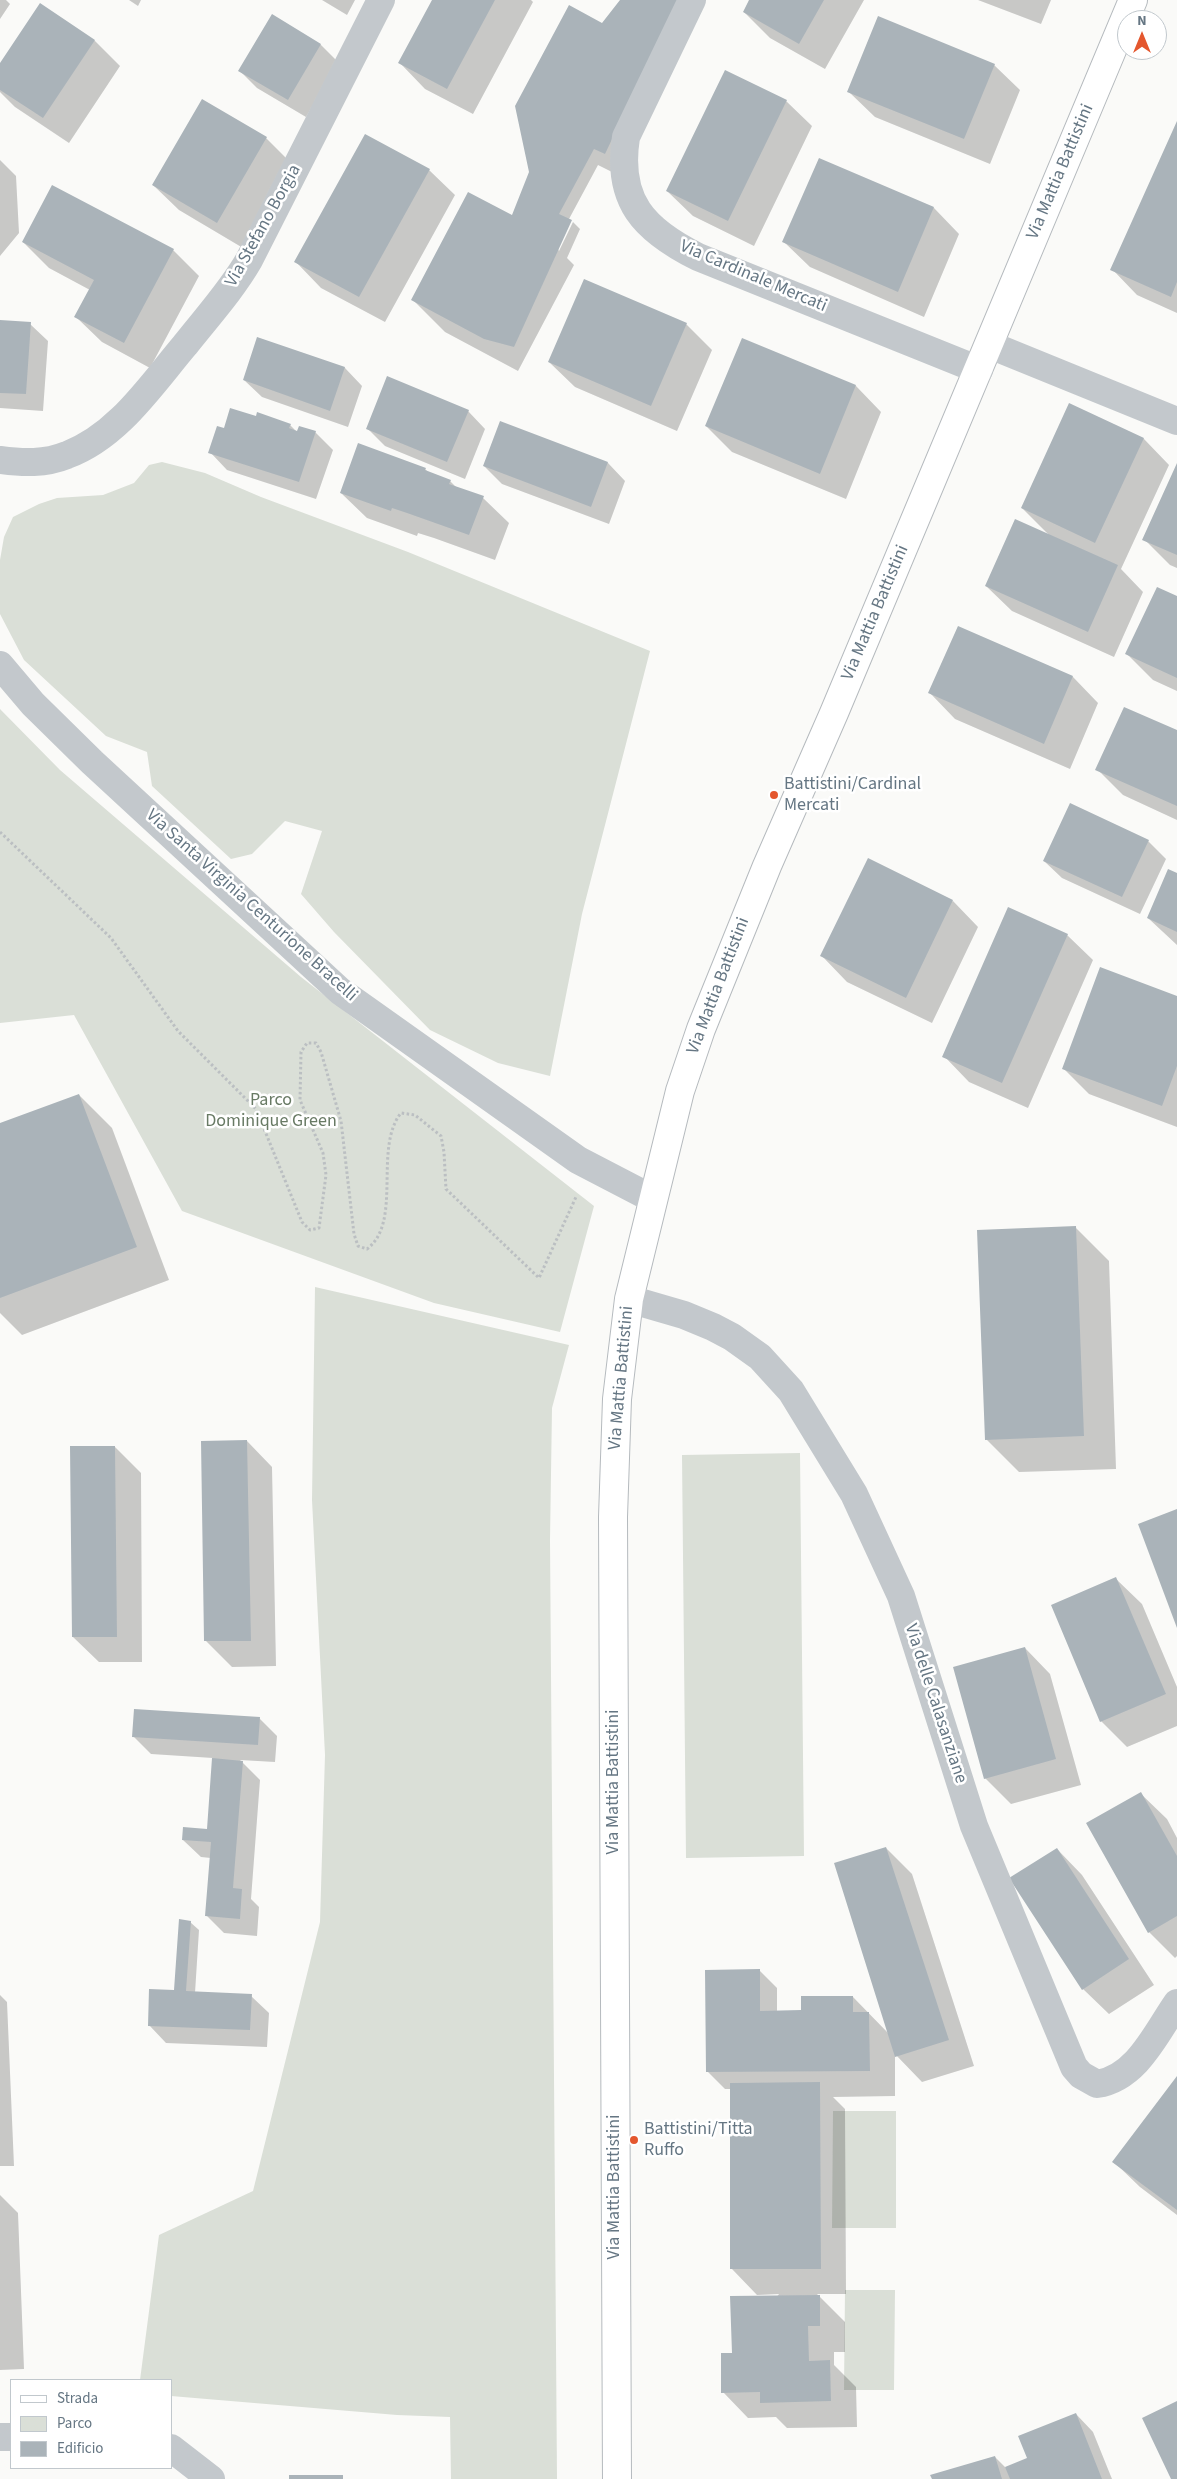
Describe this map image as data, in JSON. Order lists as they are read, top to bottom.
{
  "streets": {
    "main road": ["Via Mattia Battistini"],
    "street": [
      "Via Stefano Borgia",
      "Via Cardinale Mercati",
      "Via Santa Virginia Centurione Bracelli",
      "Via delle Calasanziane"
    ]
  },
  "crossings": [
    ["Via Mattia Battistini", "Via Cardinale Mercati"],
    ["Via Mattia Battistini", "Via Santa Virginia Centurione Bracelli"],
    ["Via Mattia Battistini", "Via delle Calasanziane"]
  ],
  "parks": ["Parco Dominique Green"],
  "places": ["Battistini/Cardinal Mercati", "Battistini/Titta Ruffo"],
  "legend": ["Strada", "Parco", "Edificio"],
  "north": "top"
}
